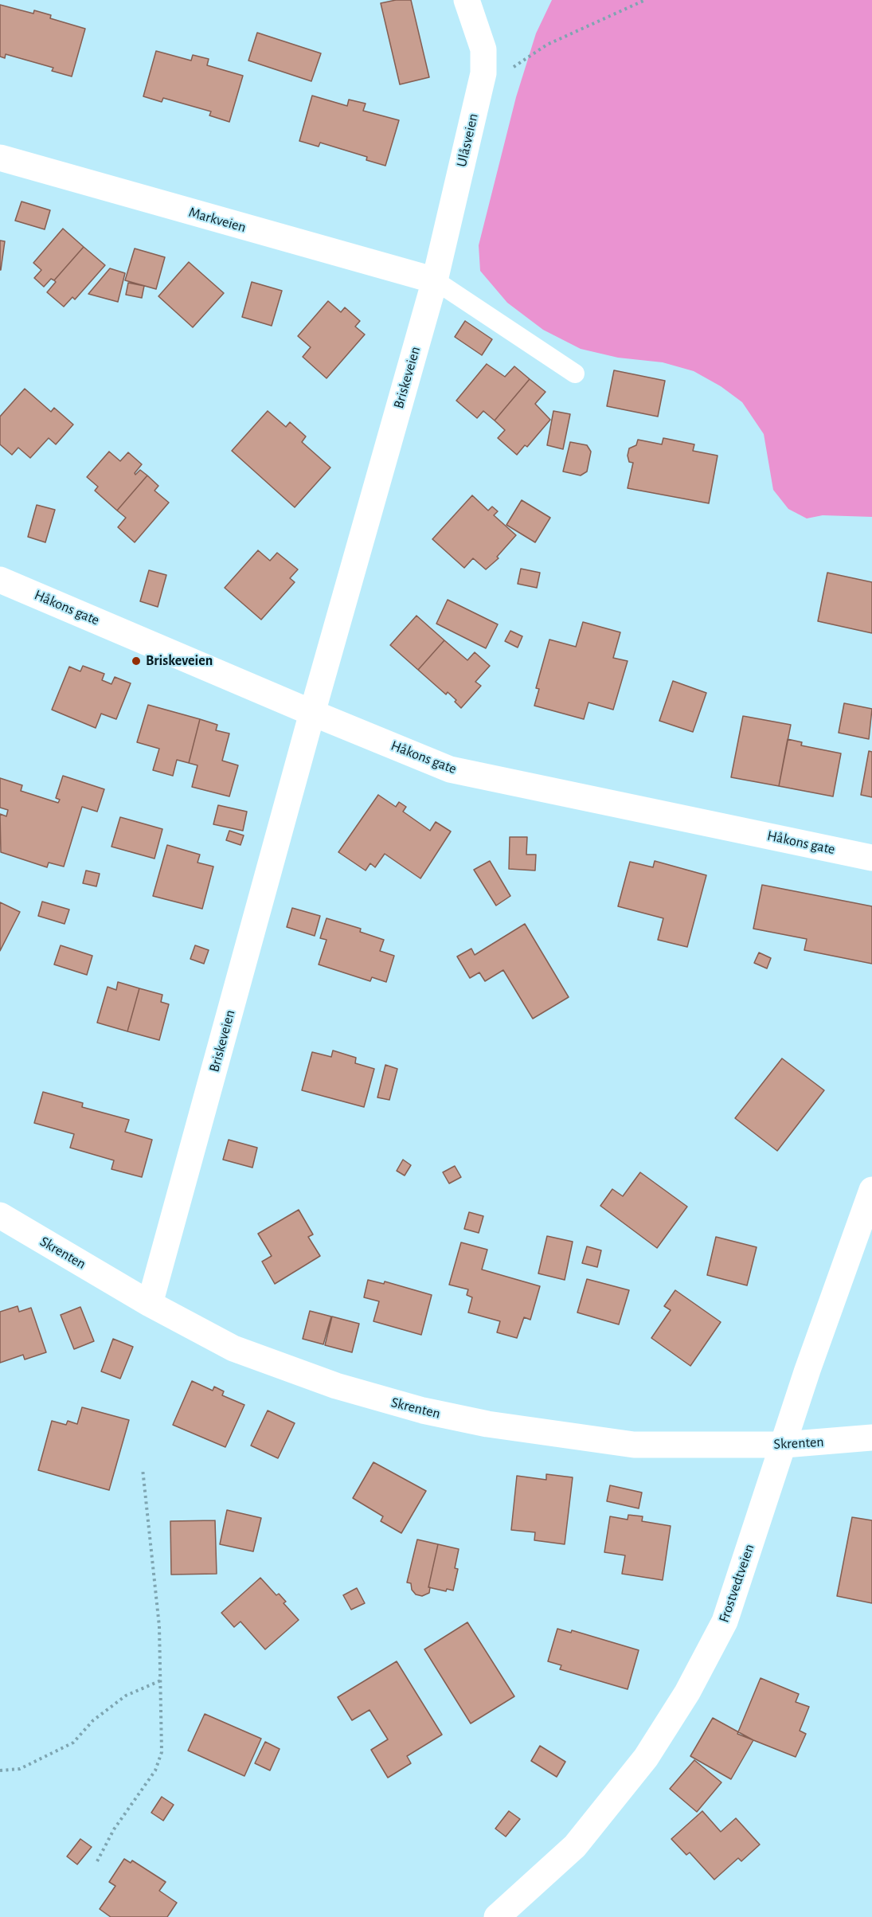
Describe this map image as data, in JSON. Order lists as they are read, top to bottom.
{
  "streets": {
    "street": [
      "Ulåsveien",
      "Markveien",
      "Briskeveien",
      "Håkons gate",
      "Skrenten",
      "Frostvedtveien"
    ]
  },
  "crossings": [
    ["Ulåsveien", "Markveien"],
    ["Ulåsveien", "Briskeveien"],
    ["Markveien", "Briskeveien"],
    ["Briskeveien", "Håkons gate"],
    ["Briskeveien", "Skrenten"],
    ["Skrenten", "Frostvedtveien"]
  ],
  "places": ["Briskeveien"]
}
